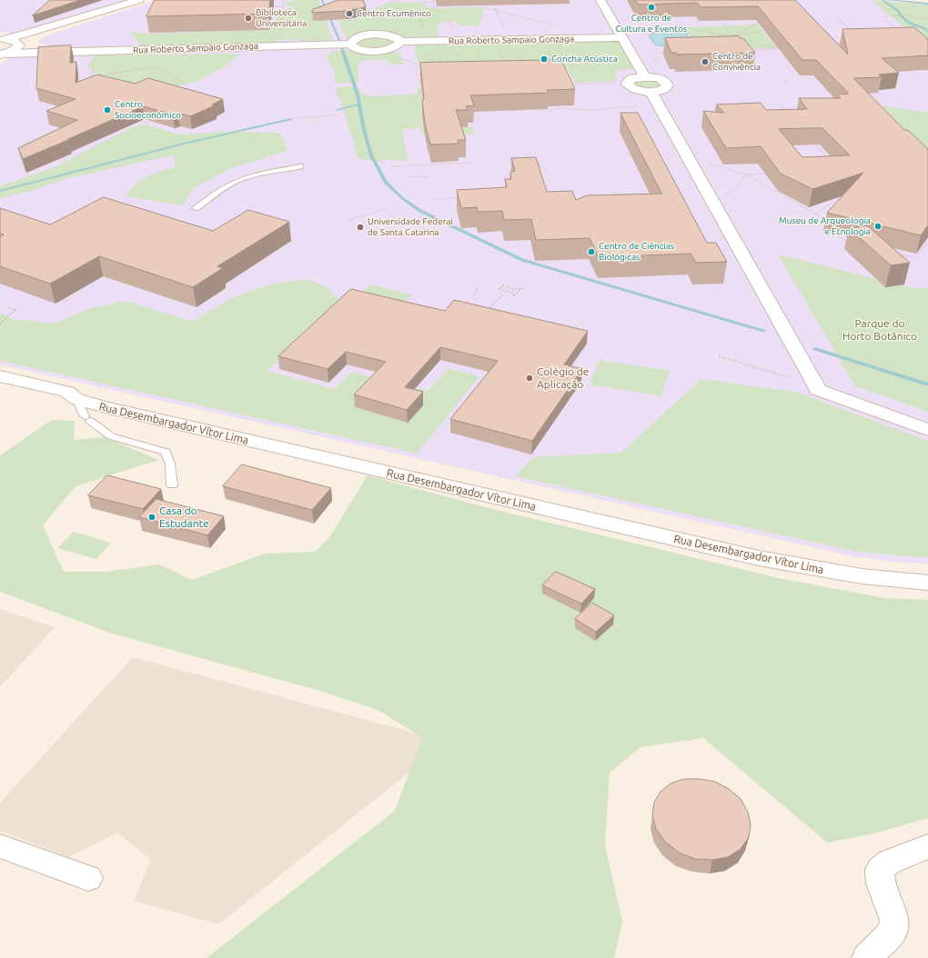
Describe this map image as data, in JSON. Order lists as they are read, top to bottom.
{
  "streets": {
    "street": ["Rua Roberto Sampaio Gonzaga", "Rua Desembargador Vítor Lima"]
  },
  "parks": ["Parque do Horto Botânico"],
  "places": [
    "Centro de Cultura e Eventos",
    "Centro Ecumênico",
    "Biblioteca Universitária",
    "Concha Acústica",
    "Centro de Convivência",
    "Centro Socioeconômico",
    "Museu de Arqueologia e Etnologia",
    "Universidade Federal de Santa Catarina",
    "Centro de Ciências Biológicas",
    "Colégio de Aplicação",
    "Casa do Estudante"
  ]
}
